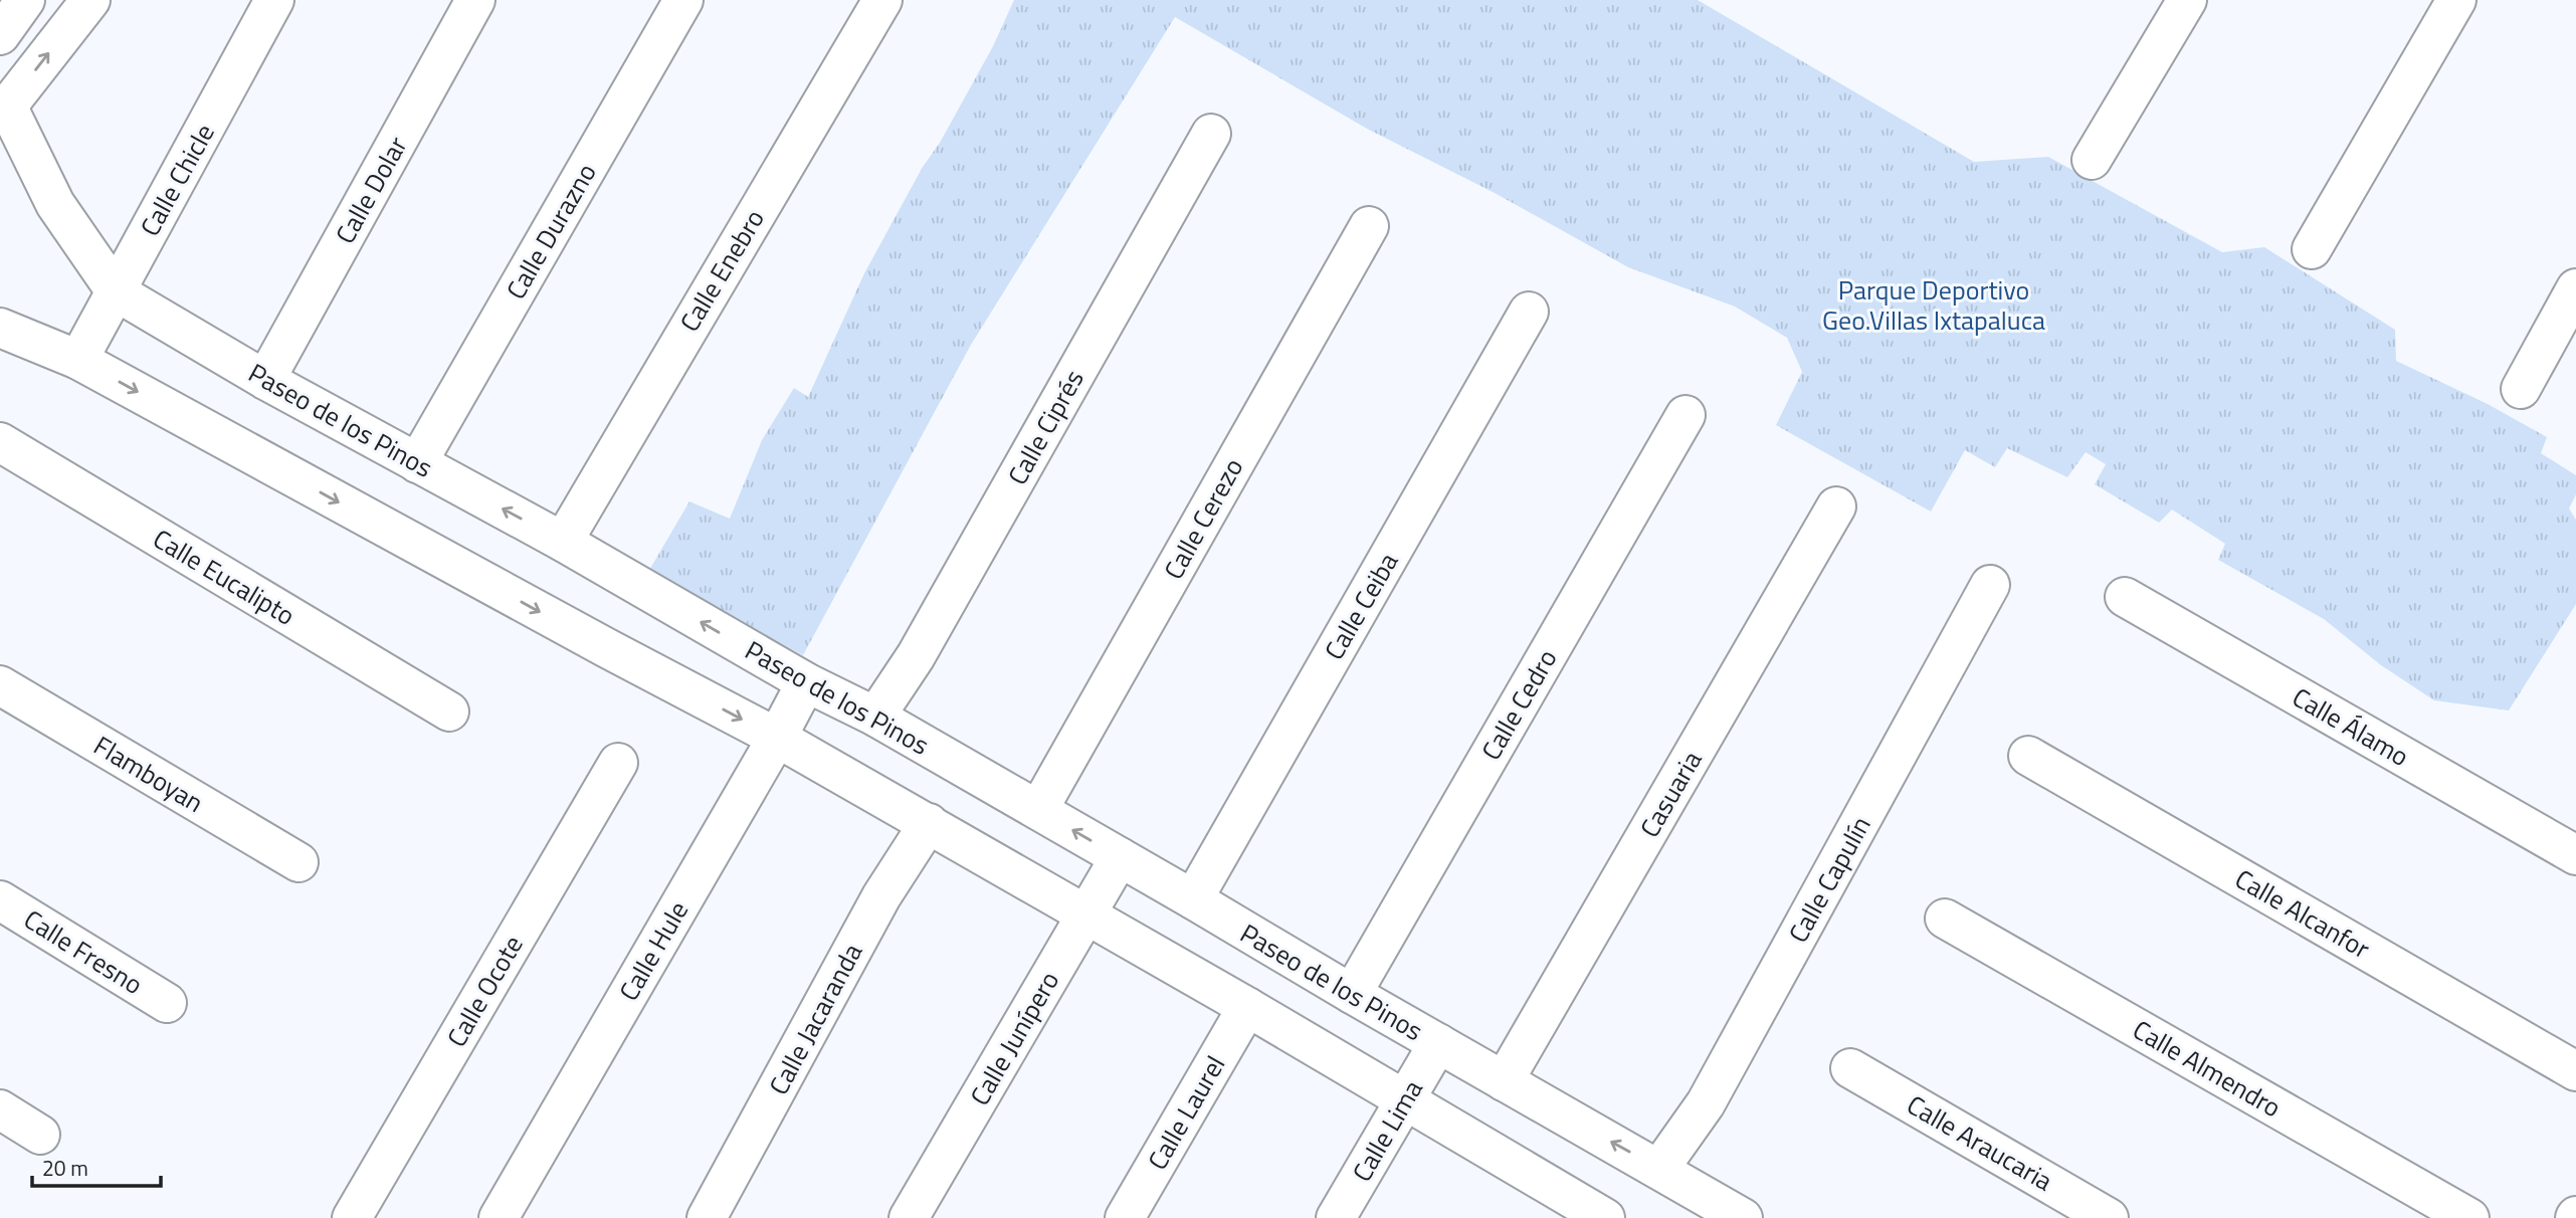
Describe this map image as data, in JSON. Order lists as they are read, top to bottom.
{
  "streets": {
    "street": [
      "Calle Chicle",
      "Calle Dolar",
      "Calle Durazno",
      "Calle Enebro",
      "Paseo de los Pinos",
      "Calle Ciprés",
      "Calle Cerezo",
      "Calle Eucalipto",
      "Calle Ceiba",
      "Calle Cedro",
      "Calle Álamo",
      "Flamboyan",
      "Casuaria",
      "Calle Capulín",
      "Calle Alcanfor",
      "Calle Hule",
      "Calle Fresno",
      "Calle Ocote",
      "Calle Jacaranda",
      "Calle Junípero",
      "Calle Almendro",
      "Calle Laurel",
      "Calle Lima",
      "Calle Araucaria"
    ]
  },
  "crossings": [
    ["Calle Chicle", "Paseo de los Pinos"],
    ["Calle Dolar", "Paseo de los Pinos"],
    ["Calle Durazno", "Paseo de los Pinos"],
    ["Calle Enebro", "Paseo de los Pinos"],
    ["Paseo de los Pinos", "Calle Ciprés"],
    ["Paseo de los Pinos", "Calle Cerezo"],
    ["Paseo de los Pinos", "Calle Ceiba"],
    ["Paseo de los Pinos", "Calle Cedro"],
    ["Paseo de los Pinos", "Casuaria"],
    ["Paseo de los Pinos", "Calle Capulín"],
    ["Paseo de los Pinos", "Calle Hule"],
    ["Paseo de los Pinos", "Calle Junípero"],
    ["Paseo de los Pinos", "Calle Lima"]
  ],
  "parks": ["Parque Deportivo Geo.Villas Ixtapaluca"],
  "scale_bar": "20 m"
}
